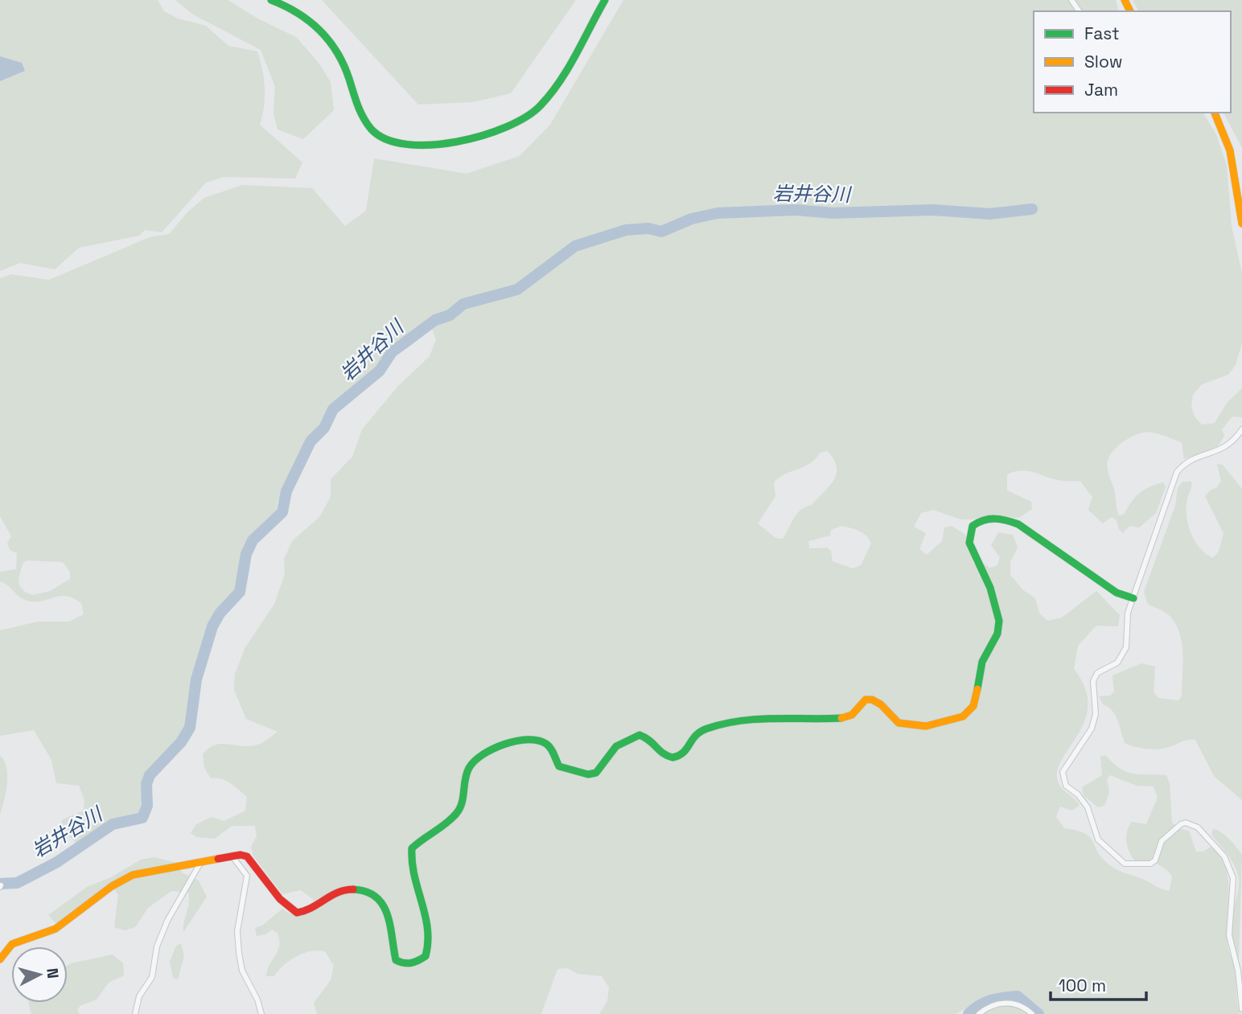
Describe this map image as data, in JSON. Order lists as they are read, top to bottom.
{
  "water": ["岩井谷川"],
  "legend": ["Fast", "Slow", "Jam"],
  "scale_bar": "100 m",
  "north": "right"
}
